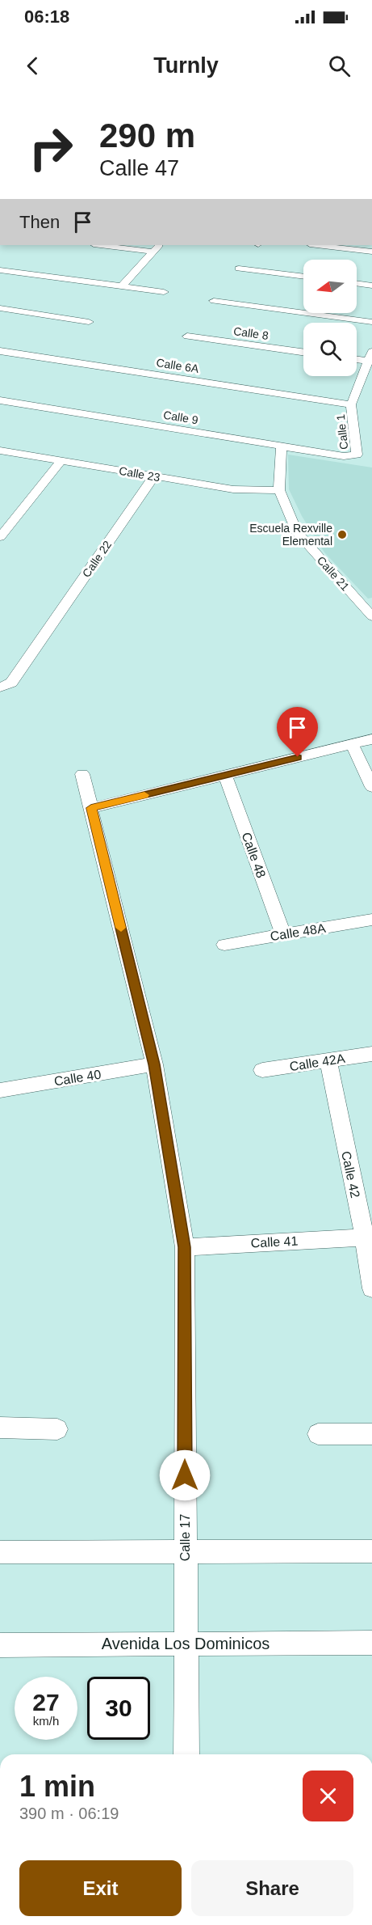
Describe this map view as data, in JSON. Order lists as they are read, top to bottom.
{
  "streets": {
    "street": [
      "Calle 8",
      "Calle 6A",
      "Calle 9",
      "Calle 1",
      "Calle 23",
      "Calle 22",
      "Calle 21",
      "Calle 48",
      "Calle 48A",
      "Calle 42A",
      "Calle 40",
      "Calle 42",
      "Calle 41",
      "Calle 17",
      "Avenida Los Dominicos"
    ]
  },
  "crossings": [
    ["Calle 6A", "Calle 1"],
    ["Calle 9", "Calle 1"],
    ["Calle 9", "Calle 21"],
    ["Calle 23", "Calle 22"],
    ["Calle 23", "Calle 21"],
    ["Calle 48", "Calle 48A"],
    ["Calle 42A", "Calle 42"],
    ["Calle 40", "Calle 17"],
    ["Calle 42", "Calle 41"],
    ["Calle 41", "Calle 17"],
    ["Calle 17", "Avenida Los Dominicos"]
  ],
  "places": ["Escuela Rexville Elemental"],
  "north": "left",
  "page": {
    "status": "06:18",
    "header": "Turnly",
    "turn": ["290 m", "Calle 47"],
    "then": "Then",
    "speed": "27 km/h",
    "limit": "30",
    "heading": ["1 min", "390 m · 06:19"],
    "buttons": ["Exit", "Share"]
  }
}
